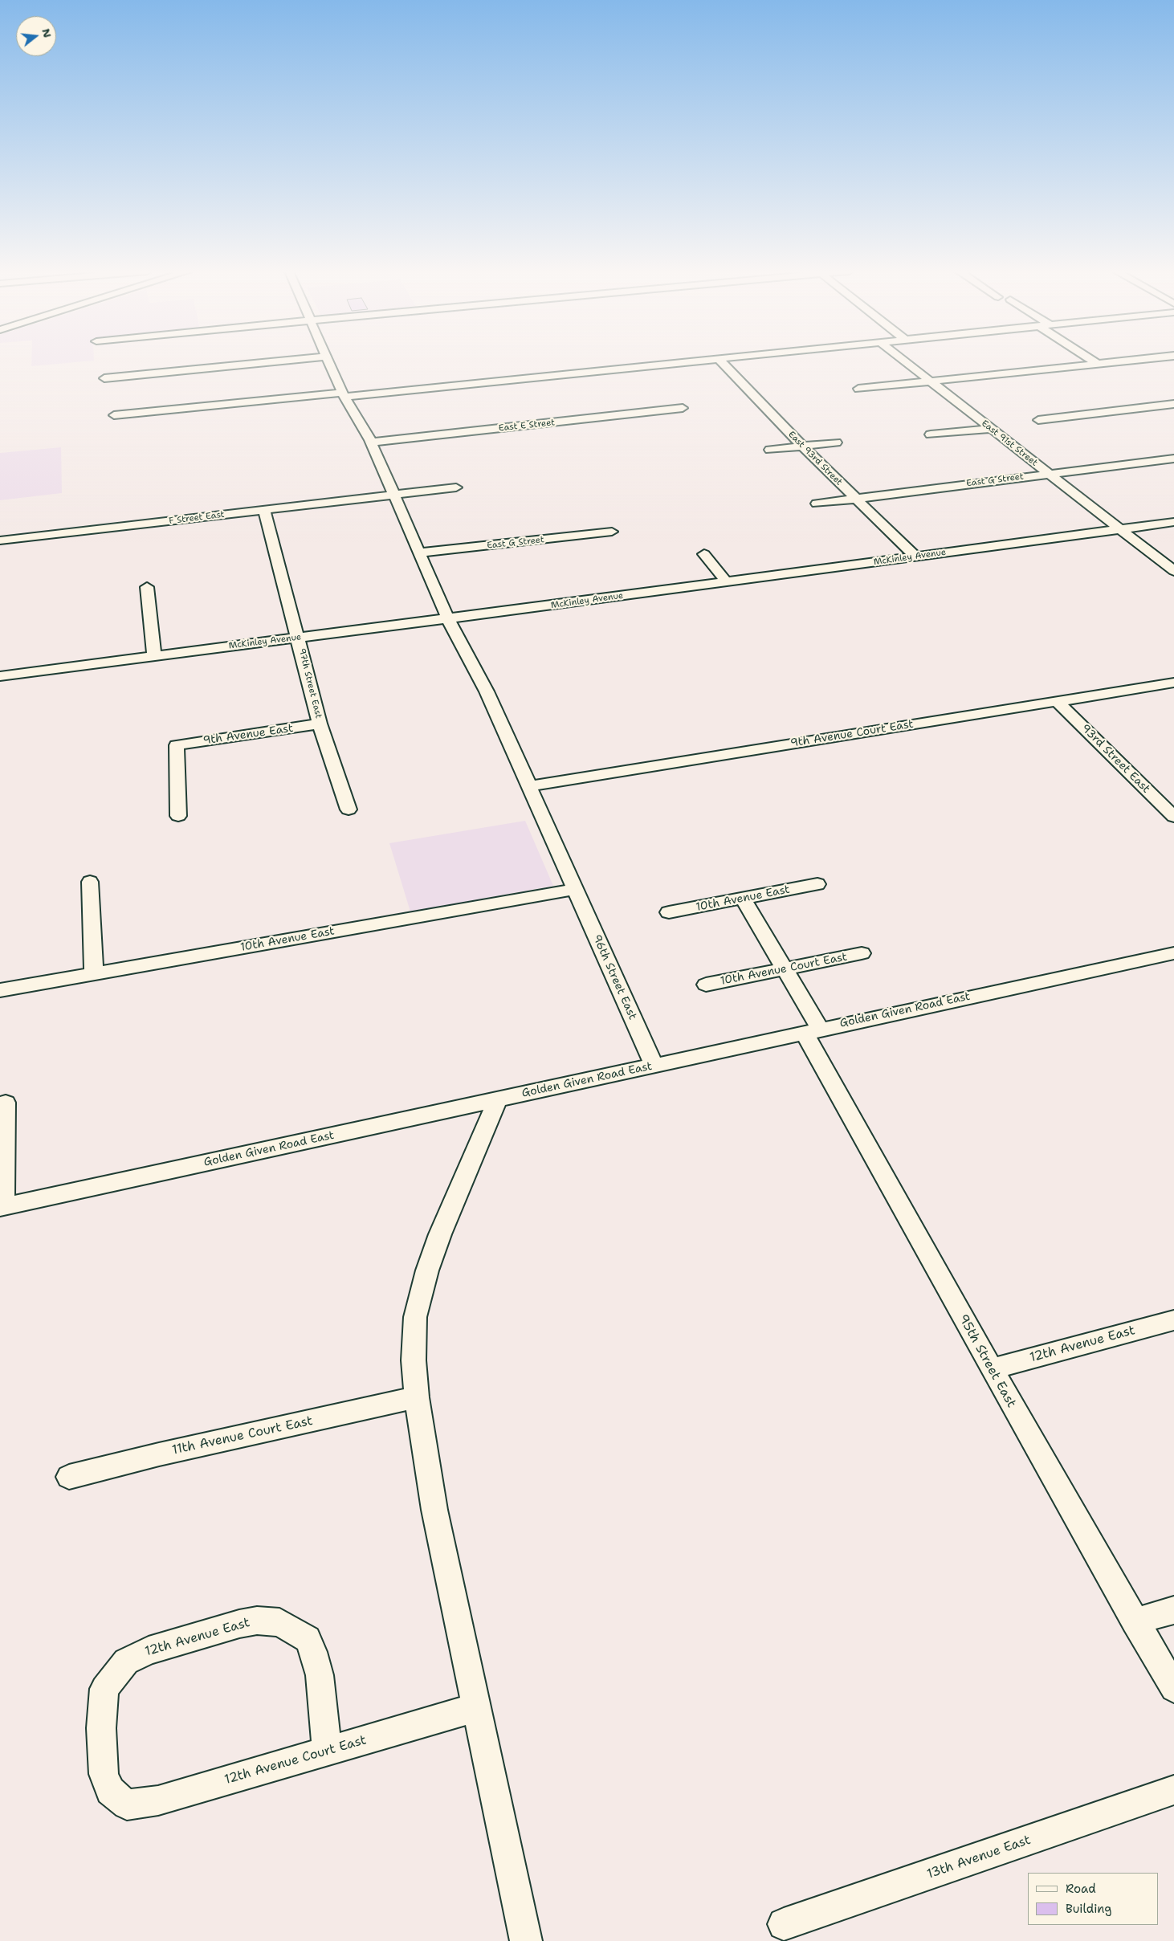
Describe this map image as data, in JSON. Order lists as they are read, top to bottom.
{
  "streets": {
    "street": [
      "East E Street",
      "East 91st Street",
      "East 93rd Street",
      "East G Street",
      "F Street East",
      "McKinley Avenue",
      "97th Street East",
      "9th Avenue Court East",
      "9th Avenue East",
      "93rd Street East",
      "10th Avenue East",
      "10th Avenue Court East",
      "96th Street East",
      "Golden Given Road East",
      "12th Avenue East",
      "95th Street East",
      "11th Avenue Court East",
      "12th Avenue Court East",
      "13th Avenue East"
    ]
  },
  "crossings": [
    ["East E Street", "96th Street East"],
    ["East 91st Street", "East G Street"],
    ["East 91st Street", "McKinley Avenue"],
    ["East 93rd Street", "East G Street"],
    ["East 93rd Street", "McKinley Avenue"],
    ["East G Street", "96th Street East"],
    ["F Street East", "97th Street East"],
    ["F Street East", "96th Street East"],
    ["McKinley Avenue", "97th Street East"],
    ["McKinley Avenue", "96th Street East"],
    ["97th Street East", "9th Avenue East"],
    ["9th Avenue Court East", "93rd Street East"],
    ["9th Avenue Court East", "96th Street East"],
    ["10th Avenue East", "96th Street East"],
    ["10th Avenue East", "95th Street East"],
    ["10th Avenue Court East", "95th Street East"],
    ["96th Street East", "Golden Given Road East"],
    ["Golden Given Road East", "95th Street East"],
    ["12th Avenue East", "95th Street East"],
    ["12th Avenue East", "12th Avenue Court East"]
  ],
  "legend": ["Road", "Building"],
  "north": "right"
}
